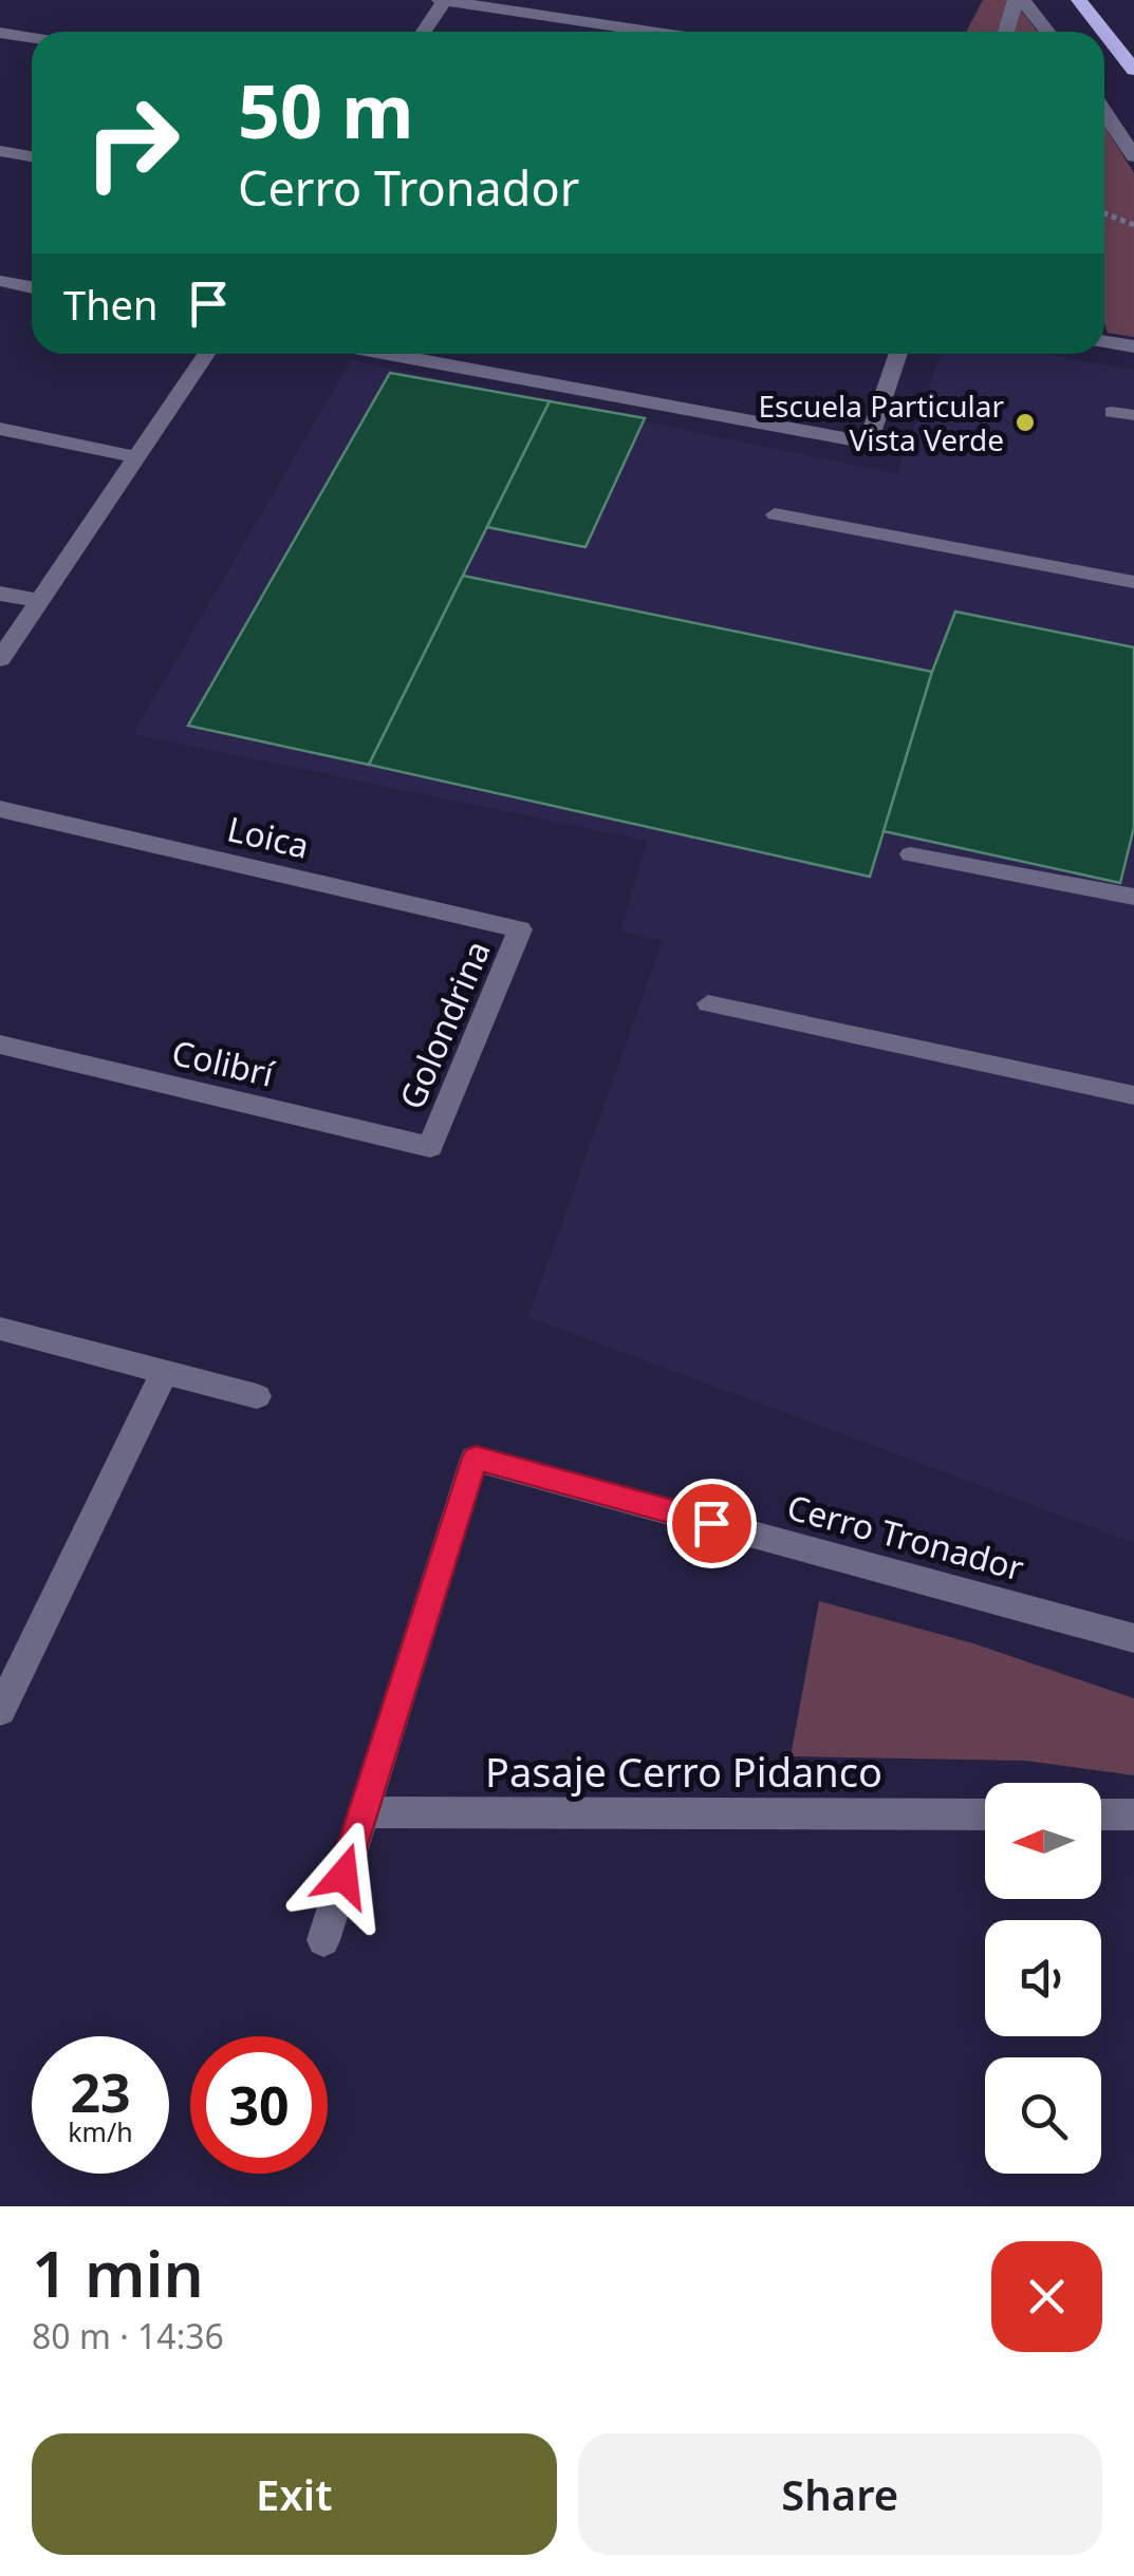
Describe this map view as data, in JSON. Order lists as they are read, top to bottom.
{
  "streets": {
    "street": [
      "Loica",
      "Golondrina",
      "Colibrí",
      "Cerro Tronador",
      "Pasaje Cerro Pidanco"
    ]
  },
  "crossings": [
    ["Loica", "Golondrina"],
    ["Golondrina", "Colibrí"],
    ["Cerro Tronador", "Pasaje Cerro Pidanco"]
  ],
  "places": ["Escuela Particular Vista Verde"],
  "north": "left",
  "page": {
    "turn": ["50 m", "Cerro Tronador"],
    "then": "Then",
    "speed": "23 km/h",
    "limit": "30",
    "heading": ["1 min", "80 m · 14:36"],
    "buttons": ["Exit", "Share"]
  }
}
